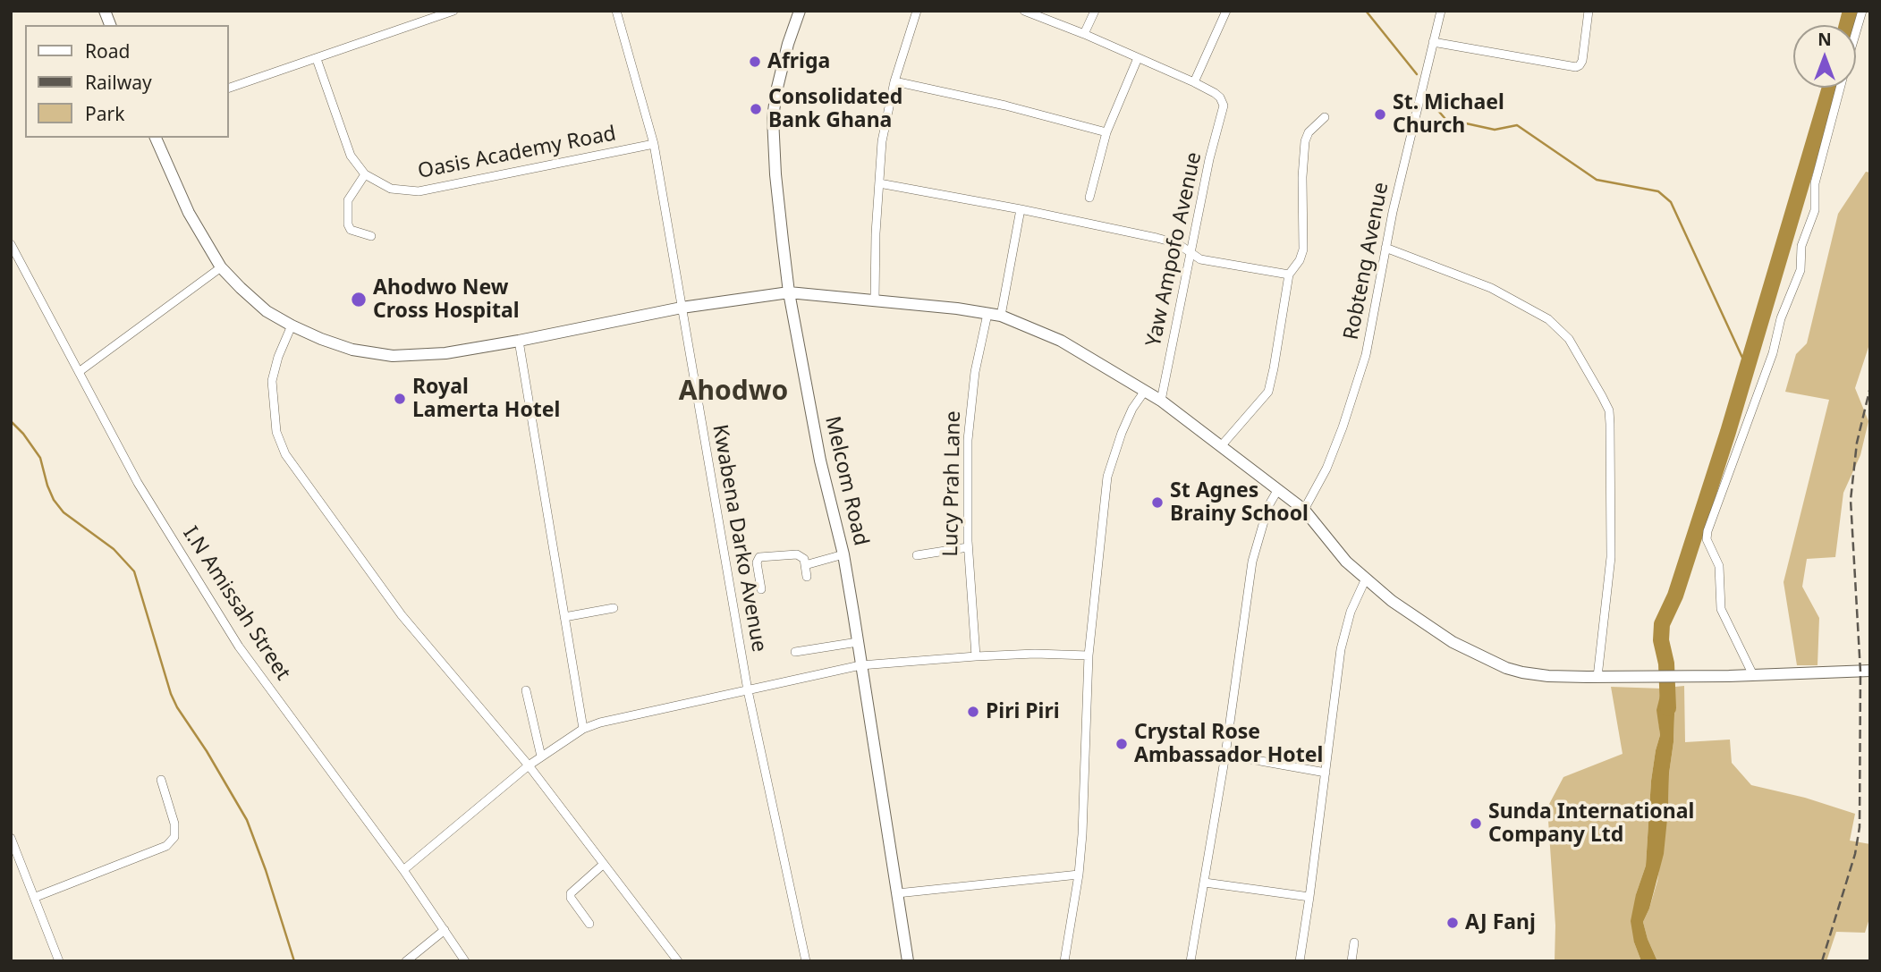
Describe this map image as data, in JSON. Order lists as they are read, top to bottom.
{
  "streets": {
    "main road": ["Melcom Road"],
    "street": [
      "Oasis Academy Road",
      "Yaw Ampofo Avenue",
      "Robteng Avenue",
      "Lucy Prah Lane",
      "Kwabena Darko Avenue",
      "I.N Amissah Street"
    ]
  },
  "crossings": [
    ["Oasis Academy Road", "Kwabena Darko Avenue"]
  ],
  "districts": ["Ahodwo"],
  "places": [
    "Afriga",
    "Consolidated Bank Ghana",
    "St. Michael Church",
    "Ahodwo New Cross Hospital",
    "Royal Lamerta Hotel",
    "St Agnes Brainy School",
    "Piri Piri",
    "Crystal Rose Ambassador Hotel",
    "Sunda International Company Ltd",
    "AJ Fanj"
  ],
  "legend": ["Road", "Railway", "Park"],
  "north": "top"
}
